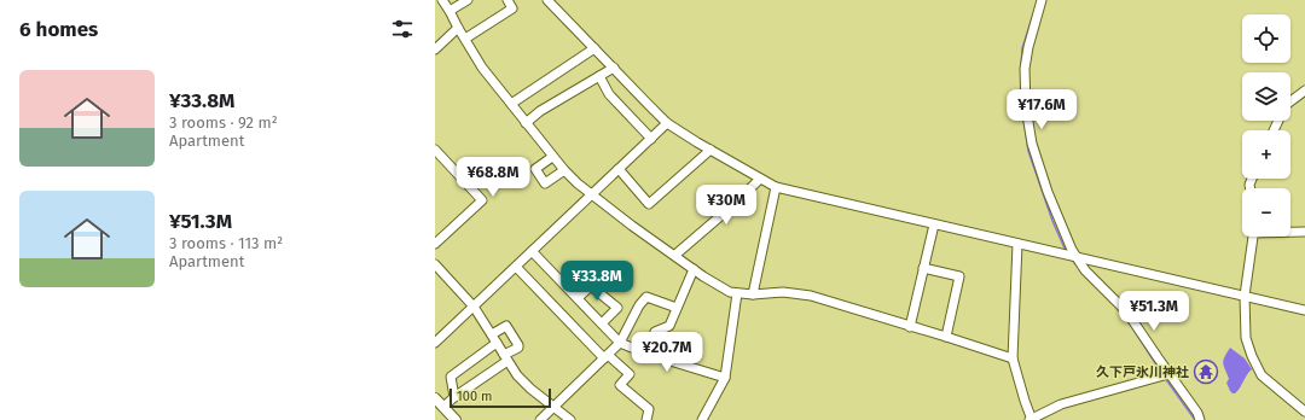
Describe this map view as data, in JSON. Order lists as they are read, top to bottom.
{
  "places": {
    "temple": ["久下戸氷川神社"]
  },
  "scale_bar": "100 m",
  "page": {
    "heading": "6 homes",
    "map_buttons": ["+", "−"],
    "list": [
      {
        "name": "¥33.8M",
        "note": "3 rooms · 92 m² · Apartment"
      },
      {
        "name": "¥51.3M",
        "note": "3 rooms · 113 m² · Apartment"
      }
    ],
    "price": [
      "¥17.6M",
      "¥68.8M",
      "¥30M",
      "¥33.8M",
      "¥51.3M",
      "¥20.7M"
    ],
    "scale": "100 m"
  }
}
